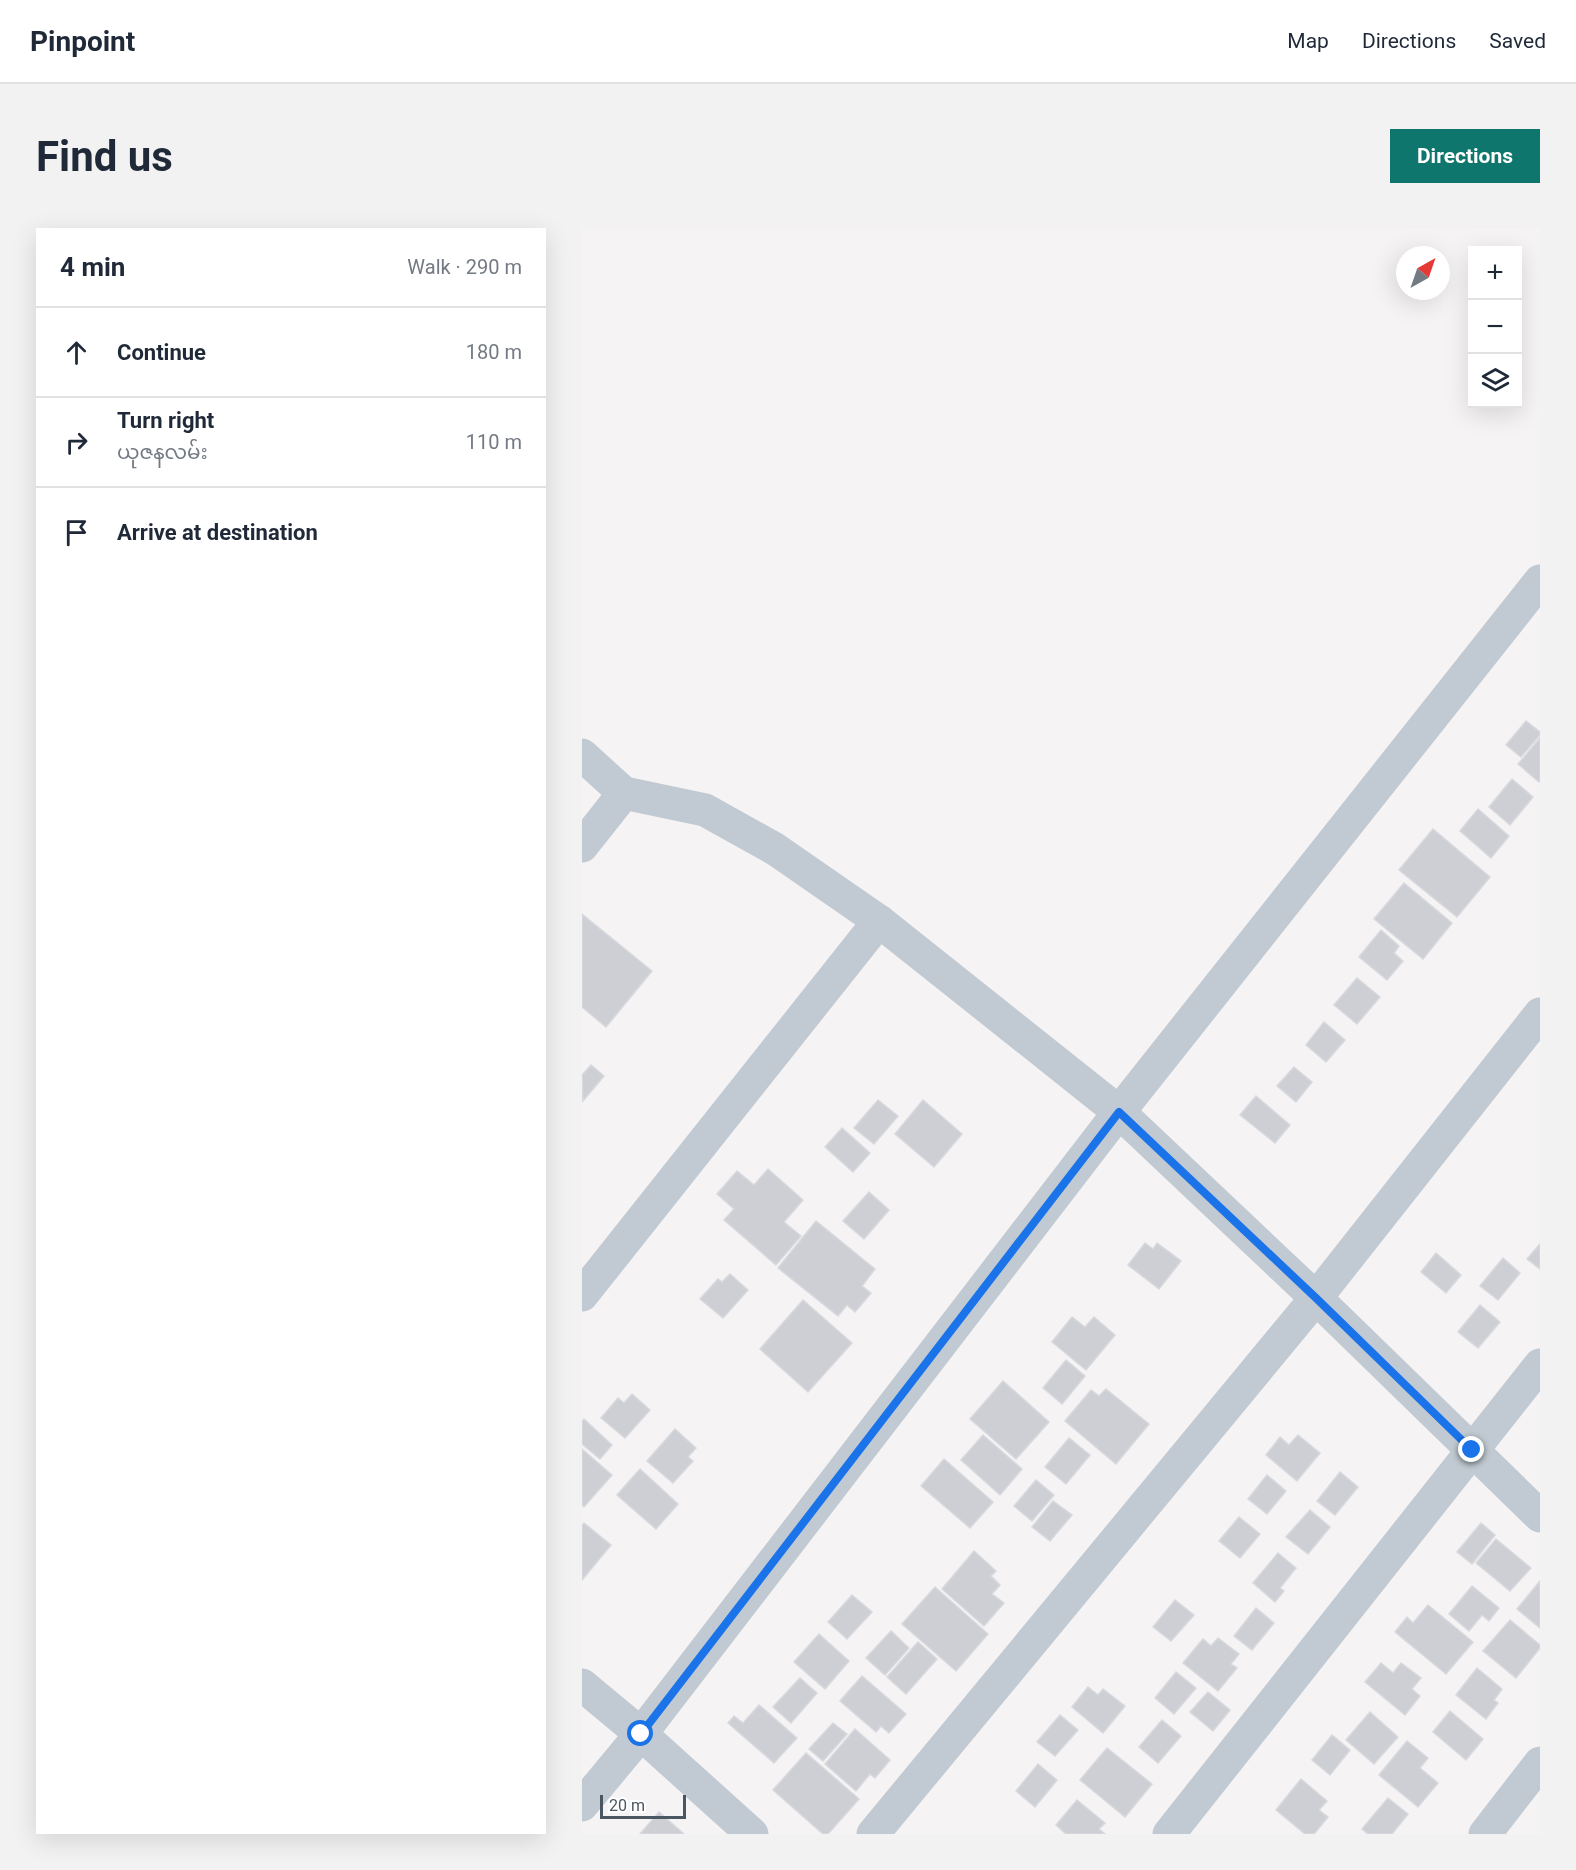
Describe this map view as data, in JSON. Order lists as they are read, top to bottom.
{
  "scale_bar": "20 m",
  "north": "top right",
  "page": {
    "header": "Pinpoint",
    "nav": ["Map", "Directions", "Saved"],
    "buttons": "Directions",
    "title": "Find us",
    "heading": ["4 min", "Walk · 290 m"],
    "map_buttons": ["+", "−"],
    "list": [
      ["Continue", "180 m"],
      ["Turn right", "ယုဇနလမ်း", "110 m"],
      "Arrive at destination"
    ],
    "scale": "20 m"
  }
}
